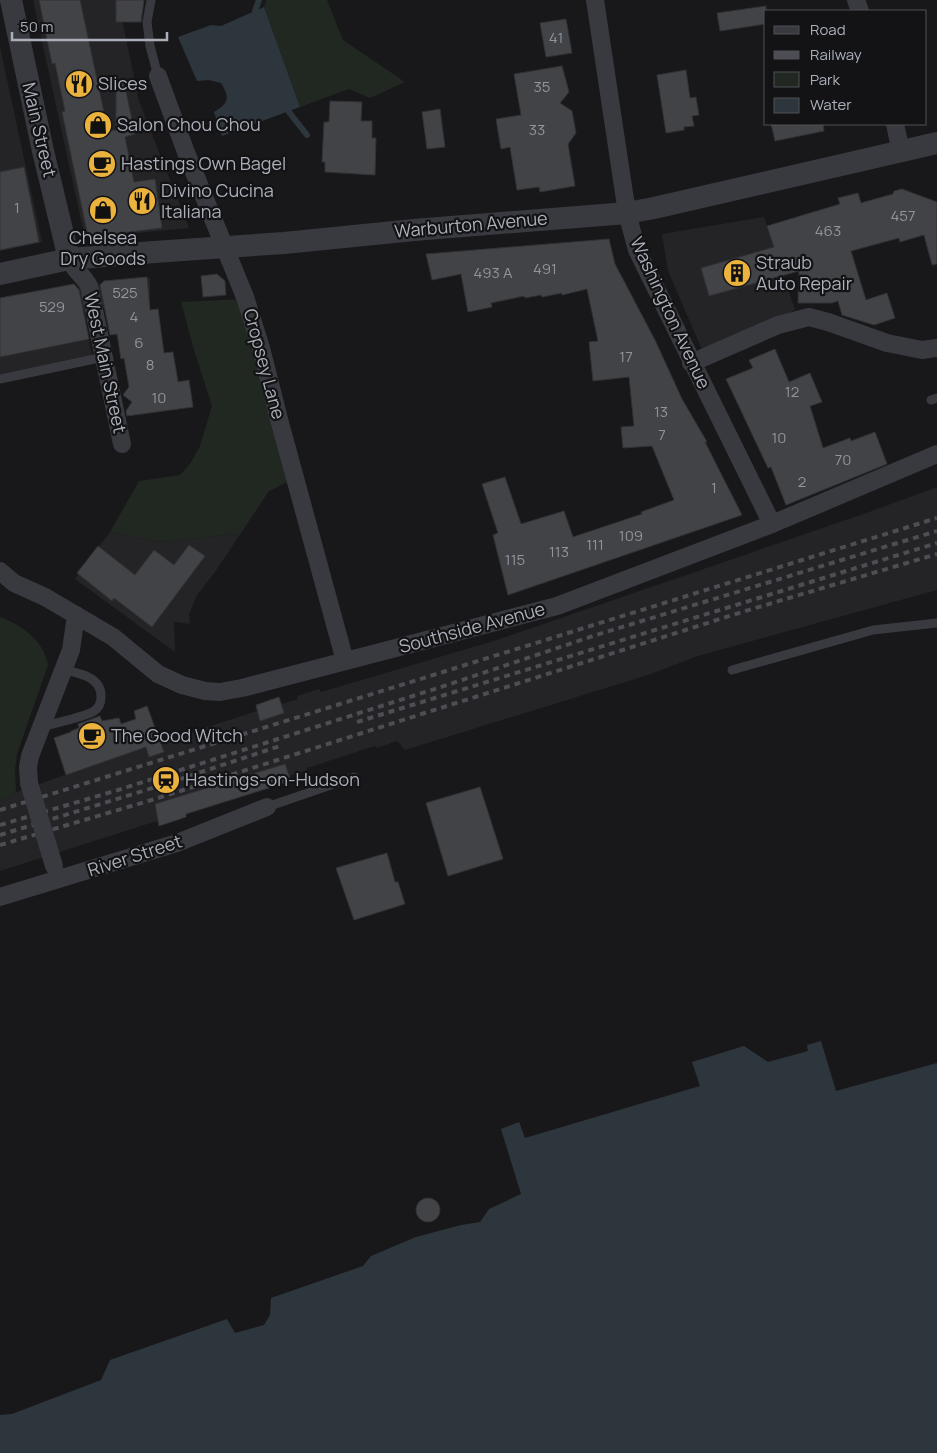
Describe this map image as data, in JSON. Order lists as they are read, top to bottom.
{
  "streets": {
    "street": [
      "Main Street",
      "Warburton Avenue",
      "Washington Avenue",
      "West Main Street",
      "Cropsey Lane",
      "Southside Avenue",
      "River Street"
    ]
  },
  "crossings": [
    ["Main Street", "Warburton Avenue"],
    ["Main Street", "West Main Street"],
    ["Warburton Avenue", "Washington Avenue"],
    ["Warburton Avenue", "West Main Street"],
    ["Washington Avenue", "Southside Avenue"],
    ["Cropsey Lane", "Southside Avenue"]
  ],
  "places": {
    "restaurant": ["Slices", "Divino Cucina Italiana"],
    "shop": ["Salon Chou Chou", "Chelsea Dry Goods"],
    "cafe": ["Hastings Own Bagel", "The Good Witch"],
    "building": ["Straub Auto Repair"],
    "station": ["Hastings-on-Hudson"]
  },
  "house_numbers": [
    "41",
    "35",
    "33",
    "1",
    "457",
    "463",
    "491",
    "493 A",
    "525",
    "529",
    "4",
    "6",
    "17",
    "8",
    "12",
    "10",
    "13",
    "7",
    "10",
    "70",
    "2",
    "1",
    "109",
    "111",
    "113",
    "115"
  ],
  "legend": [
    "Road",
    "Railway",
    "Park",
    "Water"
  ],
  "scale_bar": "50 m"
}
